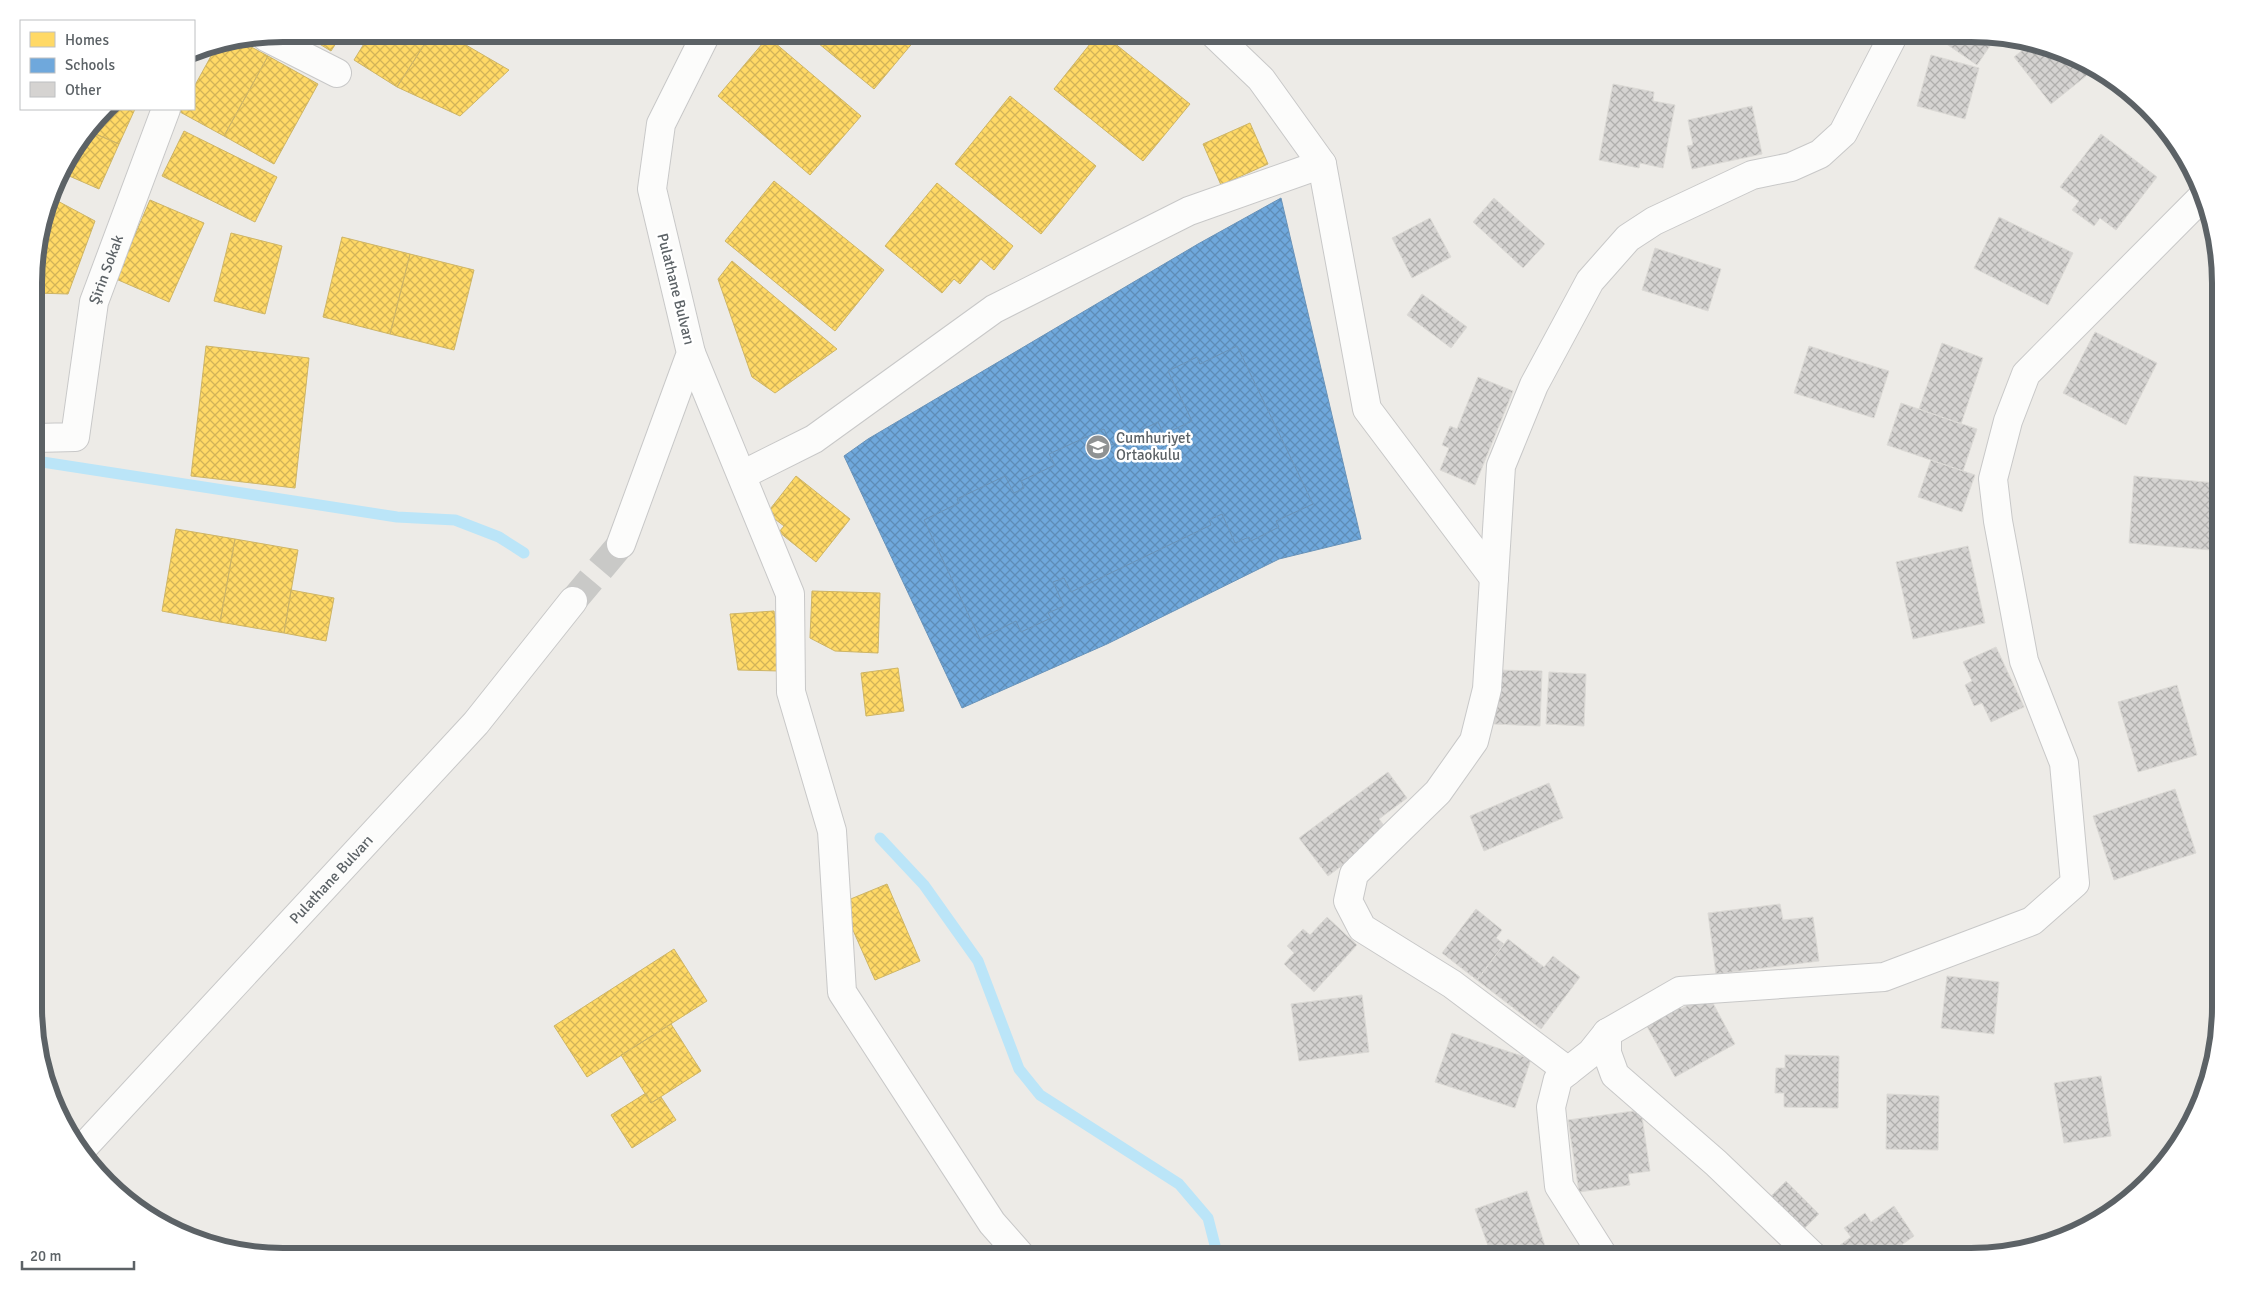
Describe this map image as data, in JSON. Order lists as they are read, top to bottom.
{
  "streets": {
    "street": ["Şirin Sokak", "Pulathane Bulvarı"]
  },
  "places": {
    "school or university": ["Cumhuriyet Ortaokulu"]
  },
  "legend": ["Homes", "Schools", "Other"],
  "scale_bar": "20 m"
}
